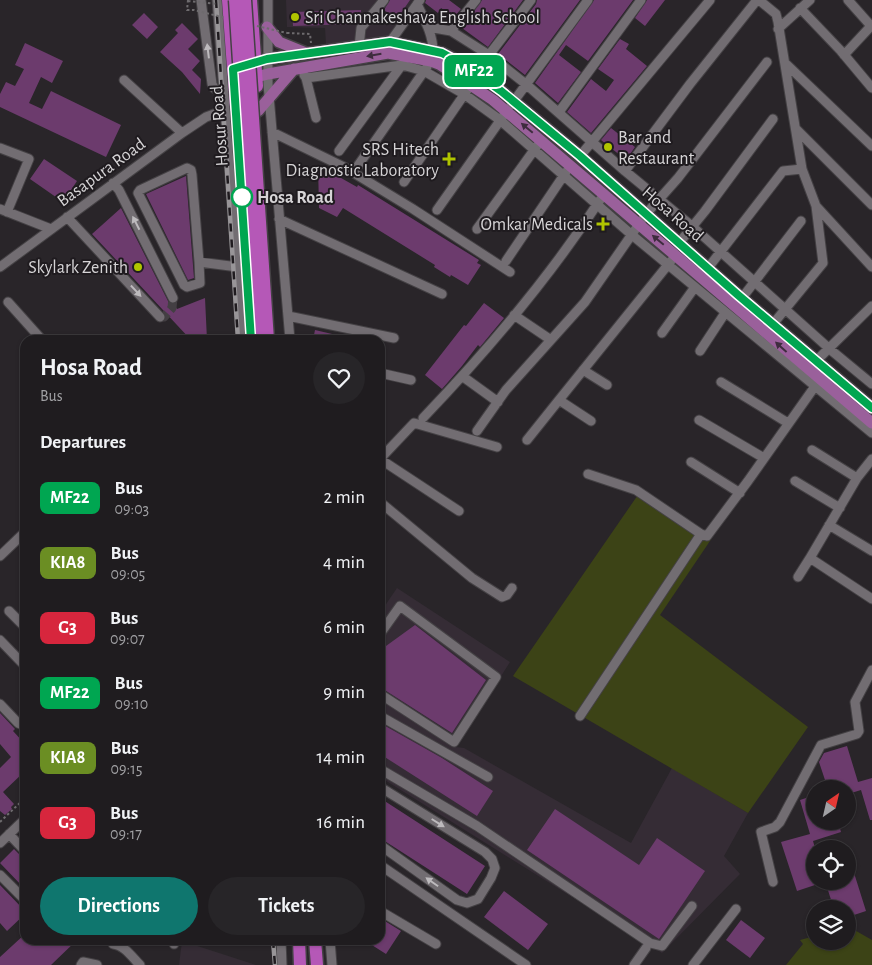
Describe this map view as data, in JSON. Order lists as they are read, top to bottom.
{
  "streets": {
    "highway": ["Hosur Road"],
    "main road": ["Hosa Road"],
    "street": ["Basapura Road"]
  },
  "crossings": [
    ["Hosur Road", "Hosa Road"]
  ],
  "places": {
    "other": [
      "Sri Channakeshava English School",
      "Bar and Restaurant",
      "Hosa Road",
      "Skylark Zenith"
    ],
    "health": ["SRS Hitech Diagnostic Laboratory", "Omkar Medicals"]
  },
  "lines": ["bus line MF22"],
  "north": "top right",
  "page": {
    "on_map": "MF22",
    "heading": [
      ["Hosa Road", "Bus"],
      "Departures"
    ],
    "list": [
      {
        "mark": "MF22",
        "name": "Bus",
        "note": "09:03",
        "value": "2 min"
      },
      {
        "mark": "KIA8",
        "name": "Bus",
        "note": "09:05",
        "value": "4 min"
      },
      {
        "mark": "G3",
        "name": "Bus",
        "note": "09:07",
        "value": "6 min"
      },
      {
        "mark": "MF22",
        "name": "Bus",
        "note": "09:10",
        "value": "9 min"
      },
      {
        "mark": "KIA8",
        "name": "Bus",
        "note": "09:15",
        "value": "14 min"
      },
      {
        "mark": "G3",
        "name": "Bus",
        "note": "09:17",
        "value": "16 min"
      }
    ],
    "buttons": ["Directions", "Tickets"]
  }
}
